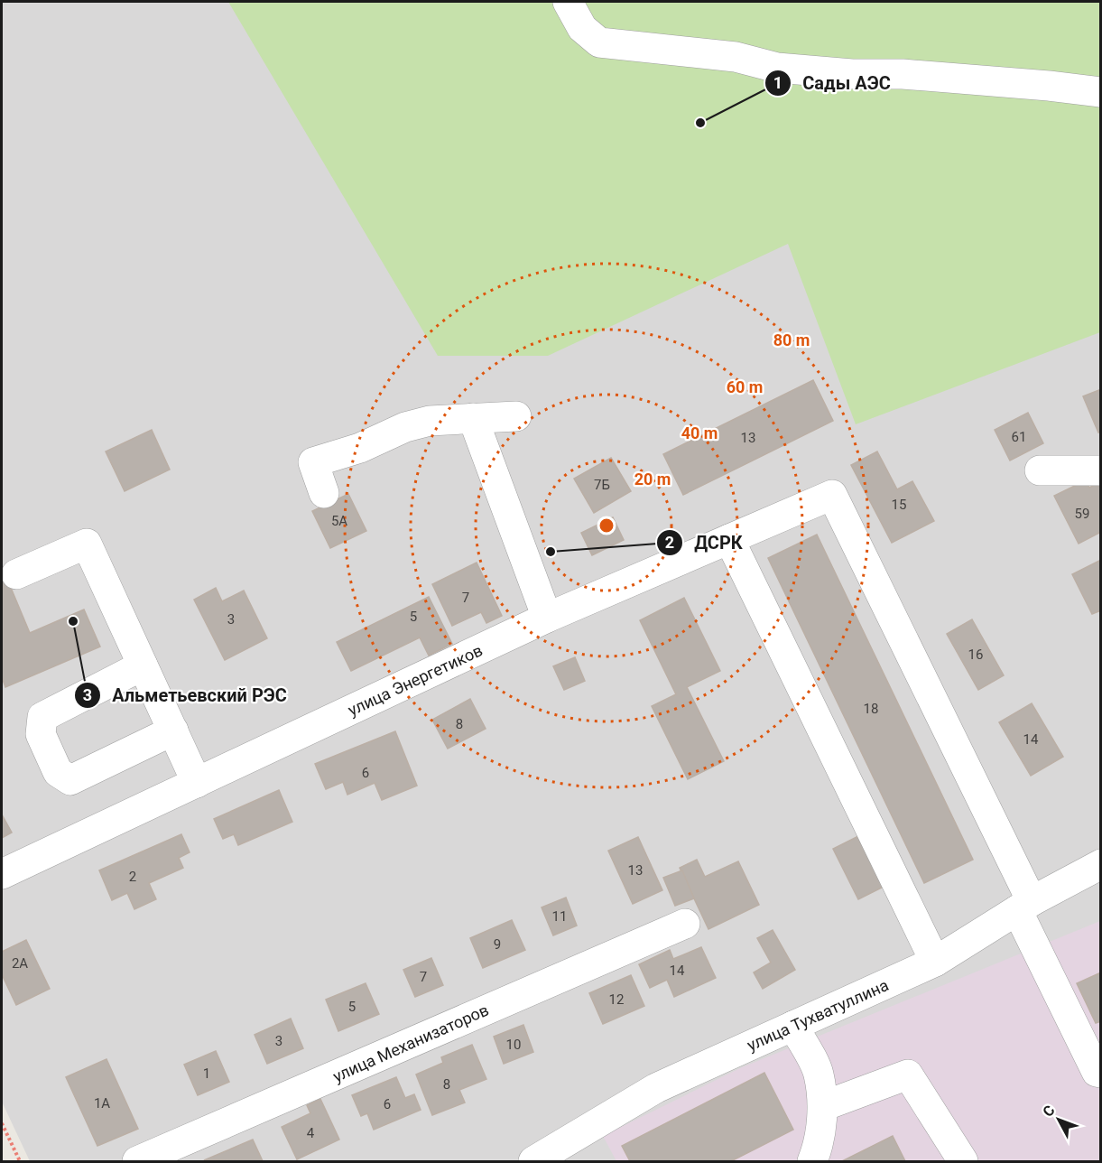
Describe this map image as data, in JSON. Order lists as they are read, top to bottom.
{
  "streets": {
    "street": ["улица Энергетиков", "улица Тухватуллина", "улица Механизаторов"]
  },
  "crossings": [
    ["улица Энергетиков", "улица Тухватуллина"]
  ],
  "places": ["Сады АЭС", "ДСРК", "Альметьевский РЭС"],
  "house_numbers": [
    "61",
    "13",
    "7Б",
    "15",
    "59",
    "5А",
    "7",
    "5",
    "3",
    "16",
    "18",
    "8",
    "14",
    "6",
    "13",
    "2",
    "11",
    "9",
    "2А",
    "14",
    "7",
    "12",
    "5",
    "3",
    "10",
    "1",
    "8",
    "1А",
    "6",
    "4"
  ],
  "north": "top left",
  "rings": [
    "80 m",
    "60 m",
    "40 m",
    "20 m"
  ]
}
